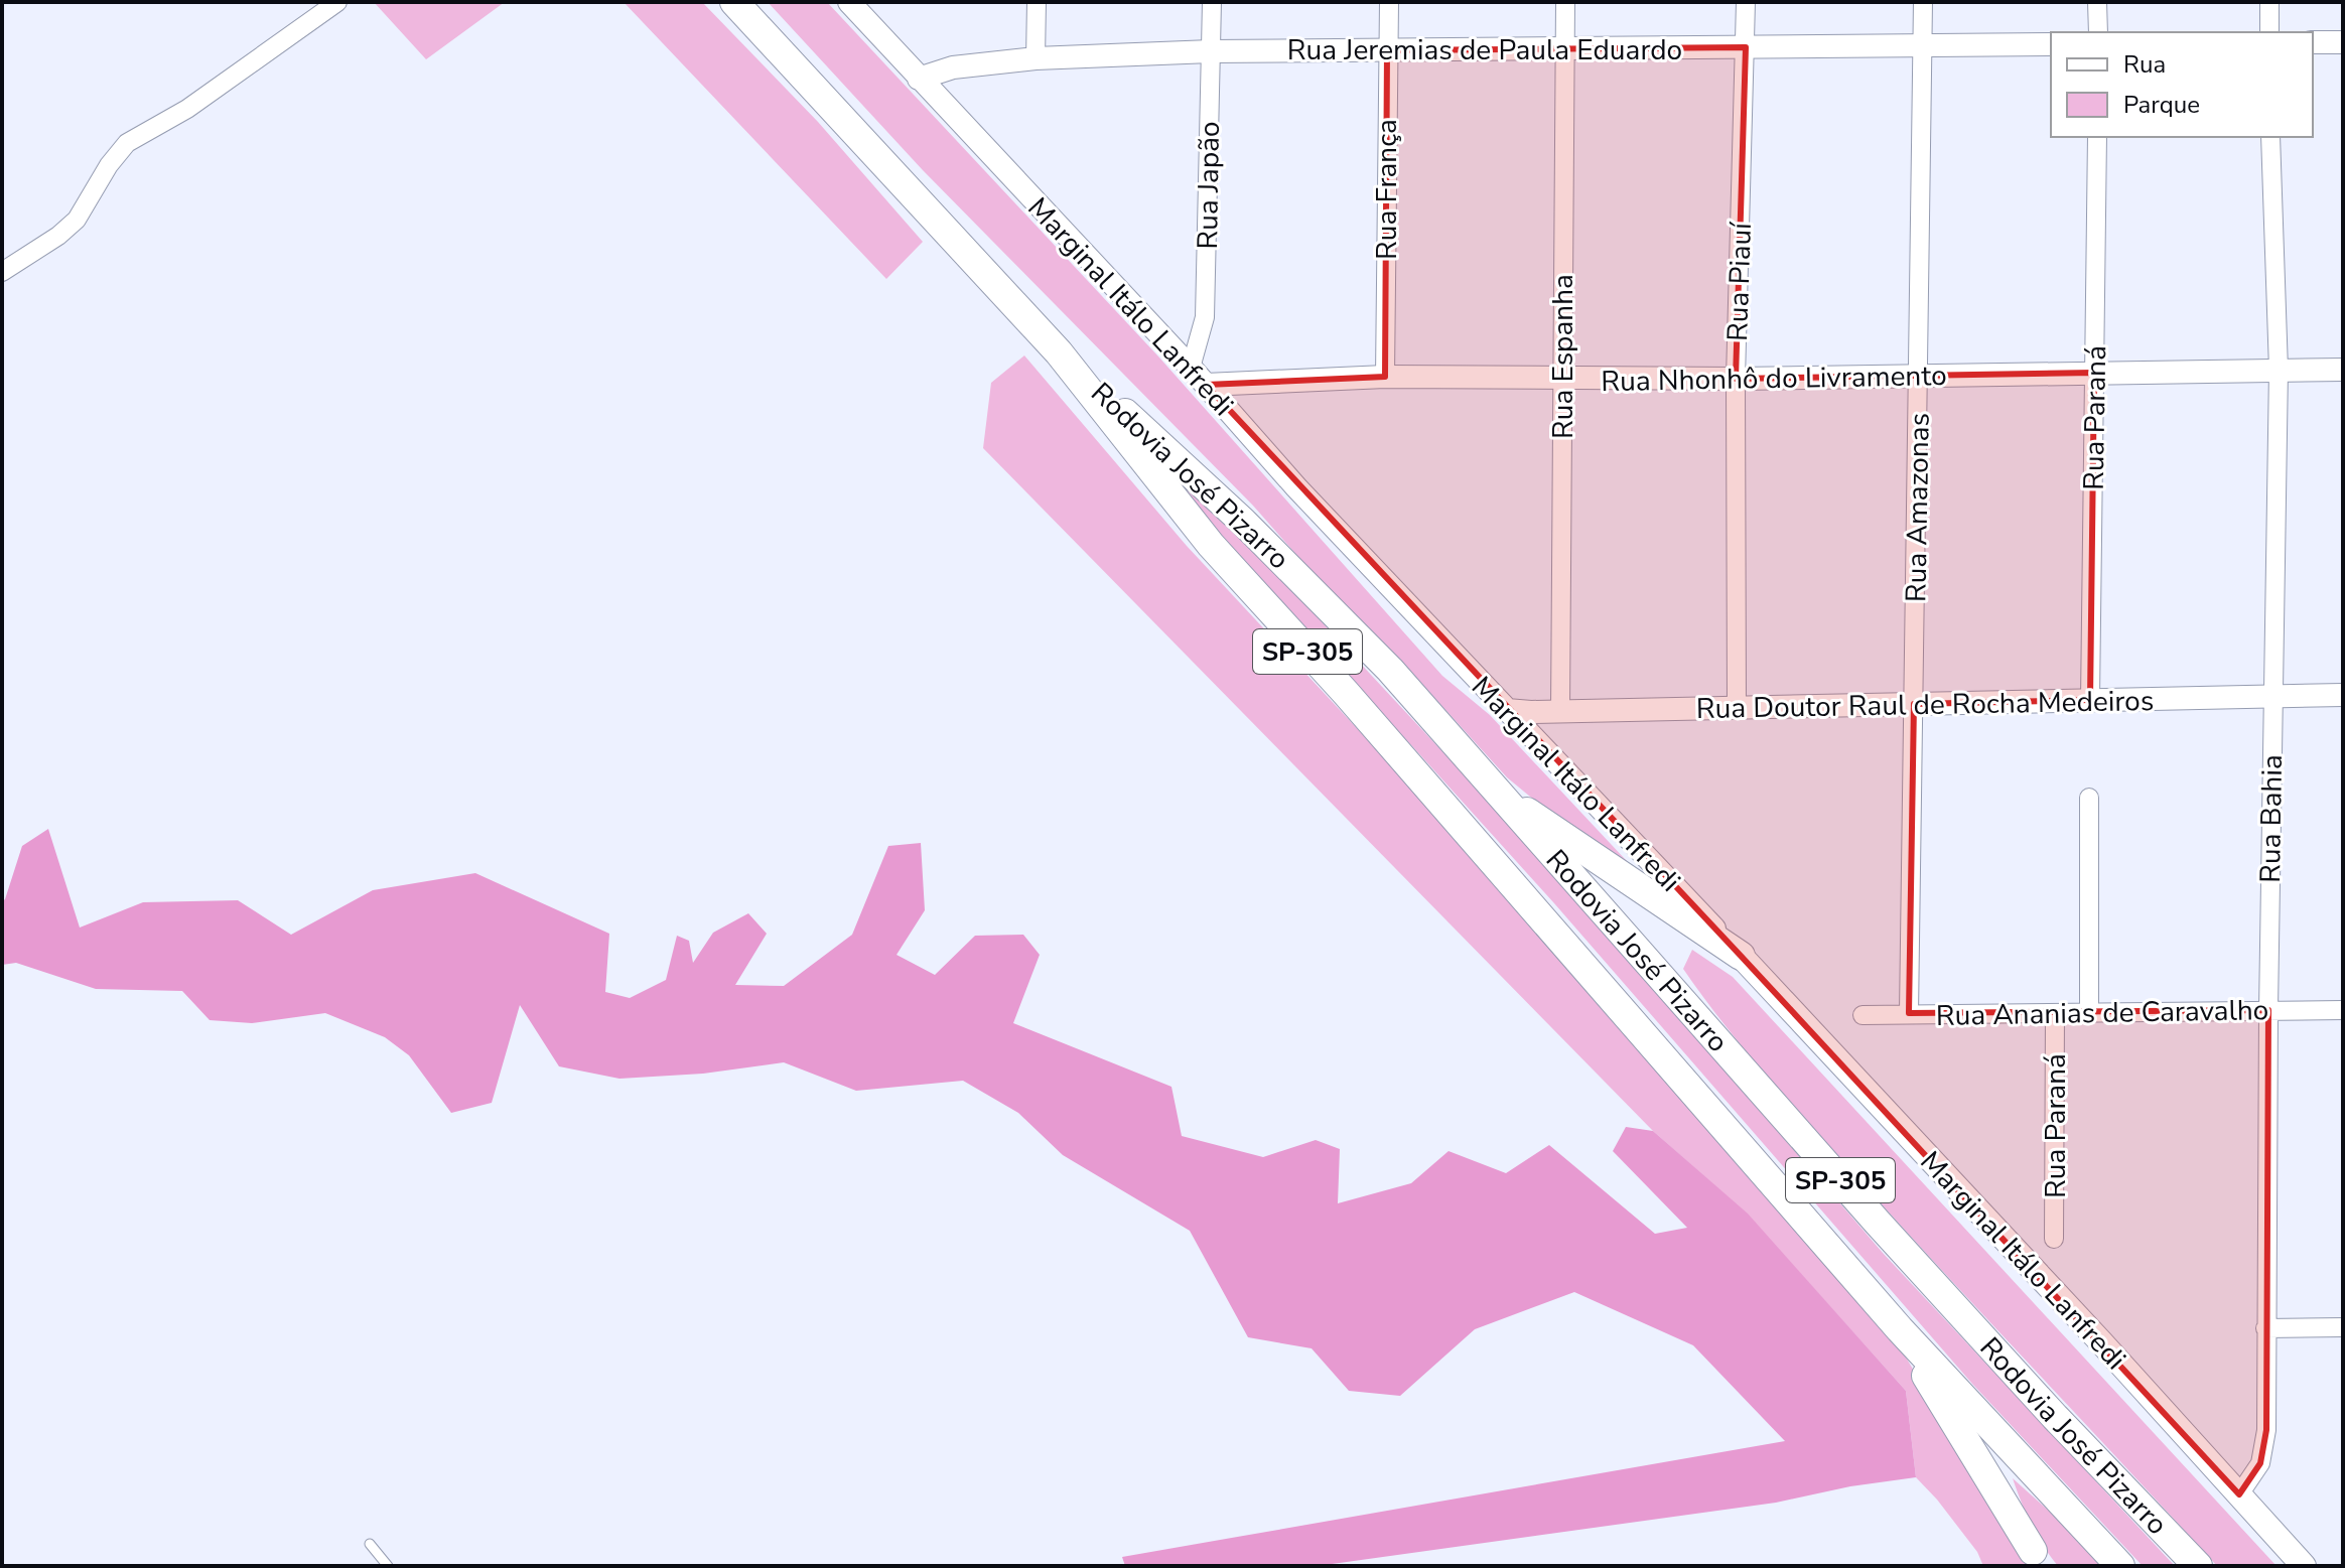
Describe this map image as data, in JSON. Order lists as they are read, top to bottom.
{
  "streets": {
    "main road": ["Marginal Itálo Lanfredi", "Rodovia José Pizarro", "SP-305"],
    "street": [
      "Rua Jeremias de Paula Eduardo",
      "Rua Japão",
      "Rua França",
      "Rua Piauí",
      "Rua Espanha",
      "Rua Nhonhô do Livramento",
      "Rua Paraná",
      "Rua Amazonas",
      "Rua Doutor Raul de Rocha Medeiros",
      "Rua Bahia",
      "Rua Ananias de Caravalho"
    ]
  },
  "crossings": [
    ["Rua Jeremias de Paula Eduardo", "Rua Japão"],
    ["Rua Jeremias de Paula Eduardo", "Rua França"],
    ["Rua Jeremias de Paula Eduardo", "Rua Piauí"],
    ["Rua Jeremias de Paula Eduardo", "Marginal Itálo Lanfredi"],
    ["Rua Jeremias de Paula Eduardo", "Rua Espanha"],
    ["Rua Jeremias de Paula Eduardo", "Rua Amazonas"],
    ["Rua Japão", "Marginal Itálo Lanfredi"],
    ["Rua França", "Rua Nhonhô do Livramento"],
    ["Rua Piauí", "Rua Nhonhô do Livramento"],
    ["Rua Piauí", "Rua Doutor Raul de Rocha Medeiros"],
    ["Marginal Itálo Lanfredi", "Rua Nhonhô do Livramento"],
    ["Marginal Itálo Lanfredi", "Rua Doutor Raul de Rocha Medeiros"],
    ["Marginal Itálo Lanfredi", "Rua Bahia"],
    ["Rua Espanha", "Rua Nhonhô do Livramento"],
    ["Rua Espanha", "Rua Doutor Raul de Rocha Medeiros"],
    ["Rua Nhonhô do Livramento", "Rua Paraná"],
    ["Rua Nhonhô do Livramento", "Rua Amazonas"],
    ["Rua Nhonhô do Livramento", "Rua Bahia"],
    ["Rua Paraná", "Rua Doutor Raul de Rocha Medeiros"],
    ["Rua Paraná", "Rua Ananias de Caravalho"],
    ["Rua Amazonas", "Rua Doutor Raul de Rocha Medeiros"],
    ["Rua Amazonas", "Rua Ananias de Caravalho"],
    ["Rua Doutor Raul de Rocha Medeiros", "Rua Bahia"],
    ["Rua Bahia", "Rua Ananias de Caravalho"]
  ],
  "legend": ["Rua", "Parque"]
}
